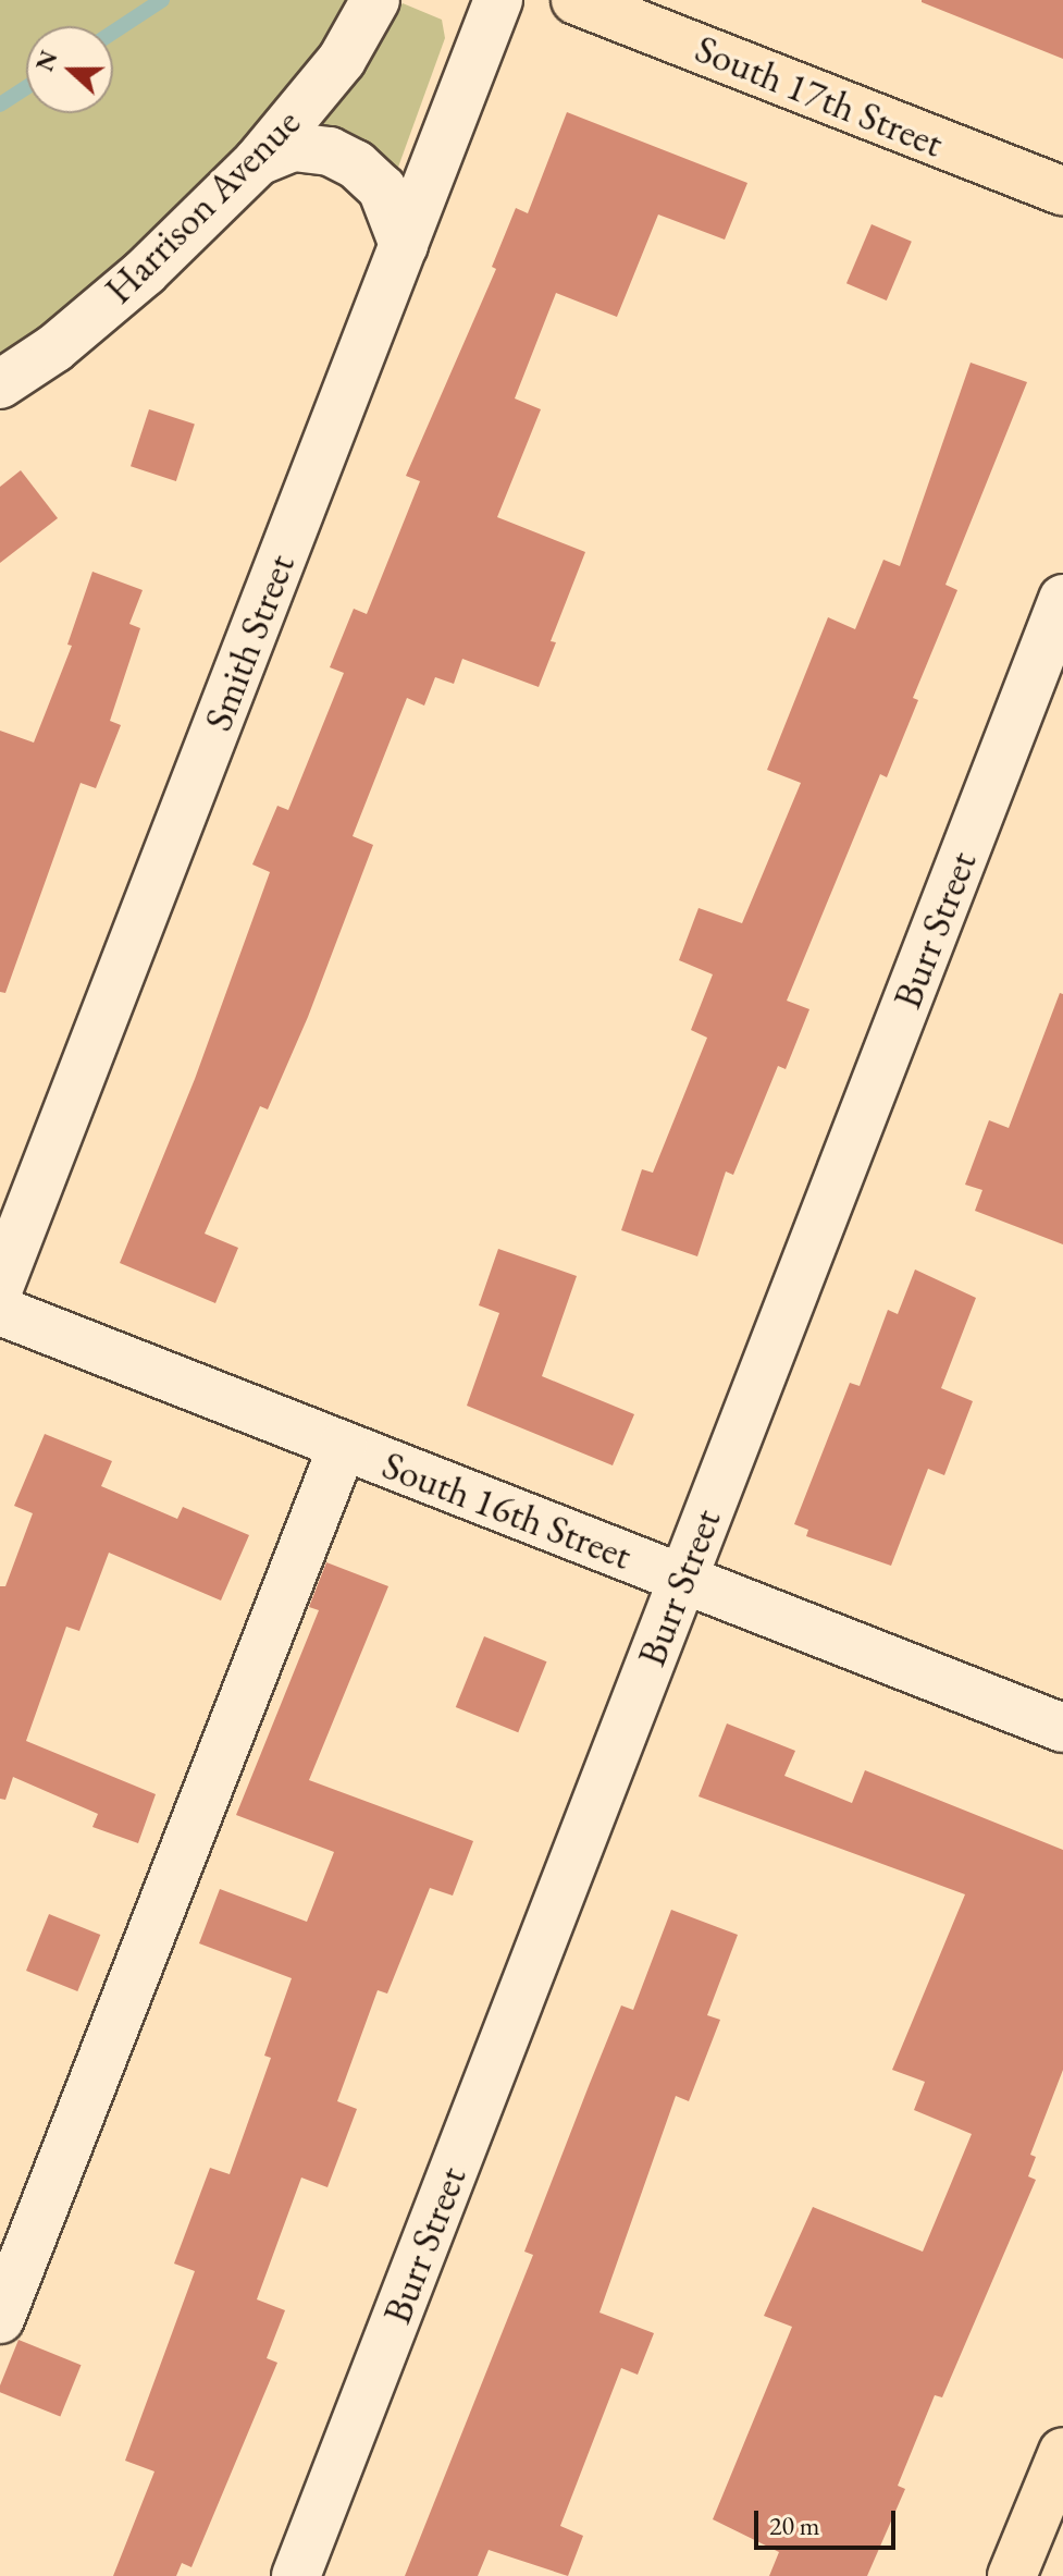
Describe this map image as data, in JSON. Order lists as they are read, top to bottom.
{
  "streets": {
    "main road": ["South 17th Street"],
    "street": [
      "Harrison Avenue",
      "Smith Street",
      "Burr Street",
      "South 16th Street"
    ]
  },
  "crossings": [
    ["Burr Street", "South 16th Street"]
  ],
  "scale_bar": "20 m",
  "north": "left"
}
